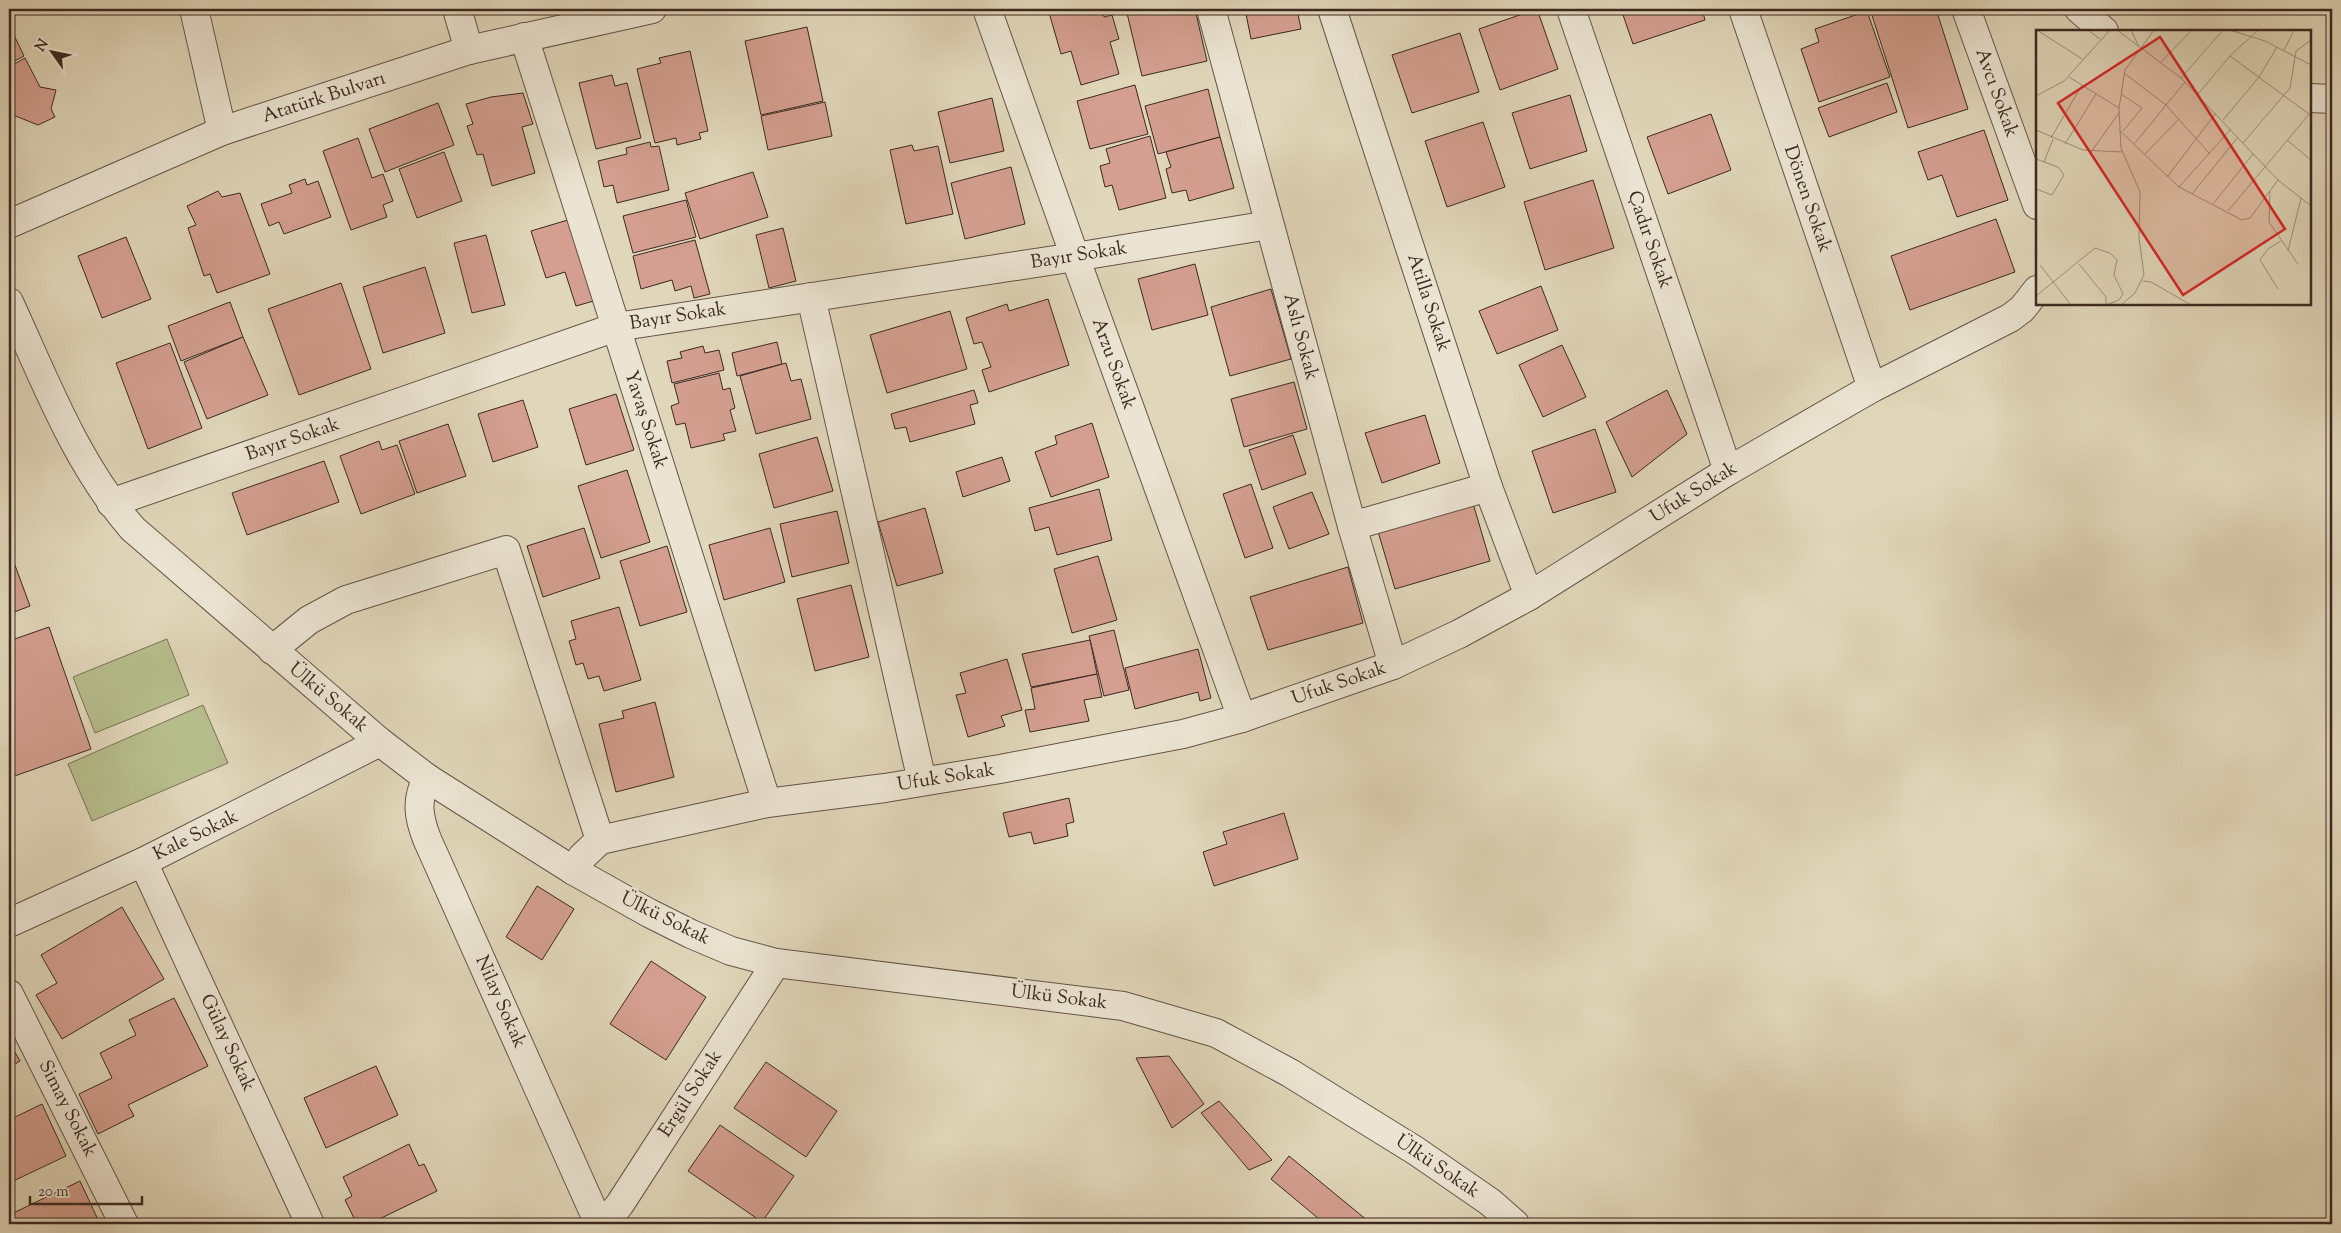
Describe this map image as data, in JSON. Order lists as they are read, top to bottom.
{
  "streets": {
    "street": [
      "Avcı Sokak",
      "Atatürk Bulvarı",
      "Dönen Sokak",
      "Çadır Sokak",
      "Bayır Sokak",
      "Atilla Sokak",
      "Aslı Sokak",
      "Arzu Sokak",
      "Yavaş Sokak",
      "Ufuk Sokak",
      "Ülkü Sokak",
      "Kale Sokak",
      "Nilay Sokak",
      "Gülay Sokak",
      "Ergül Sokak",
      "Simay Sokak"
    ]
  },
  "crossings": [
    ["Atatürk Bulvarı", "Yavaş Sokak"],
    ["Dönen Sokak", "Ufuk Sokak"],
    ["Çadır Sokak", "Ufuk Sokak"],
    ["Bayır Sokak", "Aslı Sokak"],
    ["Bayır Sokak", "Arzu Sokak"],
    ["Bayır Sokak", "Yavaş Sokak"],
    ["Bayır Sokak", "Ülkü Sokak"],
    ["Atilla Sokak", "Ufuk Sokak"],
    ["Aslı Sokak", "Ufuk Sokak"],
    ["Arzu Sokak", "Ufuk Sokak"],
    ["Yavaş Sokak", "Ufuk Sokak"],
    ["Ülkü Sokak", "Kale Sokak"],
    ["Ülkü Sokak", "Nilay Sokak"],
    ["Ülkü Sokak", "Ergül Sokak"],
    ["Kale Sokak", "Gülay Sokak"]
  ],
  "scale_bar": "20 m",
  "north": "top left"
}
